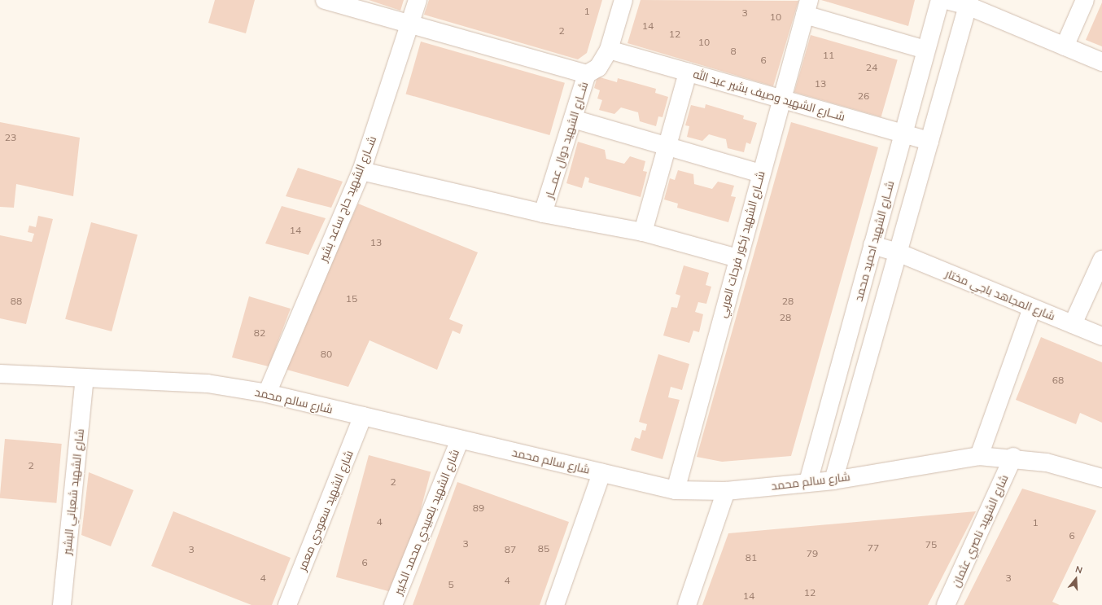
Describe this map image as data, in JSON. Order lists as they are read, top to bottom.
{
  "streets": {
    "street": [
      "شــارع الشهيد وصيف بشير عبد الله",
      "شــارع الشهيد دوال عمـــار",
      "شــارع الشهيد حاج ساعد بشير",
      "شــارع الشهيد احميد محمد",
      "شــارع الشهيد زكور فرحات العربي",
      "شارع المجاهد باجي مختار",
      "شارع سالم محمد",
      "شارع الشهيد شعباني البشير",
      "شارع الشهيد سعودي معمر",
      "شارع الشهيد بلعبيدي محمد الكبير",
      "شارع الشهيد ناصري عثمان"
    ]
  },
  "crossings": [
    ["شــارع الشهيد وصيف بشير عبد الله", "شــارع الشهيد دوال عمـــار"],
    ["شــارع الشهيد وصيف بشير عبد الله", "شــارع الشهيد احميد محمد"],
    ["شــارع الشهيد وصيف بشير عبد الله", "شــارع الشهيد زكور فرحات العربي"],
    ["شــارع الشهيد حاج ساعد بشير", "شارع سالم محمد"],
    ["شــارع الشهيد احميد محمد", "شارع المجاهد باجي مختار"],
    ["شــارع الشهيد احميد محمد", "شارع سالم محمد"],
    ["شــارع الشهيد زكور فرحات العربي", "شارع سالم محمد"],
    ["شارع سالم محمد", "شارع الشهيد شعباني البشير"],
    ["شارع سالم محمد", "شارع الشهيد سعودي معمر"],
    ["شارع سالم محمد", "شارع الشهيد بلعبيدي محمد الكبير"],
    ["شارع سالم محمد", "شارع الشهيد ناصري عثمان"]
  ],
  "house_numbers": [
    "1",
    "3",
    "10",
    "14",
    "2",
    "12",
    "10",
    "8",
    "11",
    "6",
    "24",
    "13",
    "26",
    "23",
    "14",
    "13",
    "15",
    "88",
    "28",
    "28",
    "82",
    "80",
    "68",
    "2",
    "2",
    "89",
    "4",
    "1",
    "6",
    "3",
    "75",
    "77",
    "85",
    "3",
    "87",
    "79",
    "81",
    "6",
    "4",
    "3",
    "4",
    "5",
    "12",
    "14"
  ],
  "north": "top"
}
